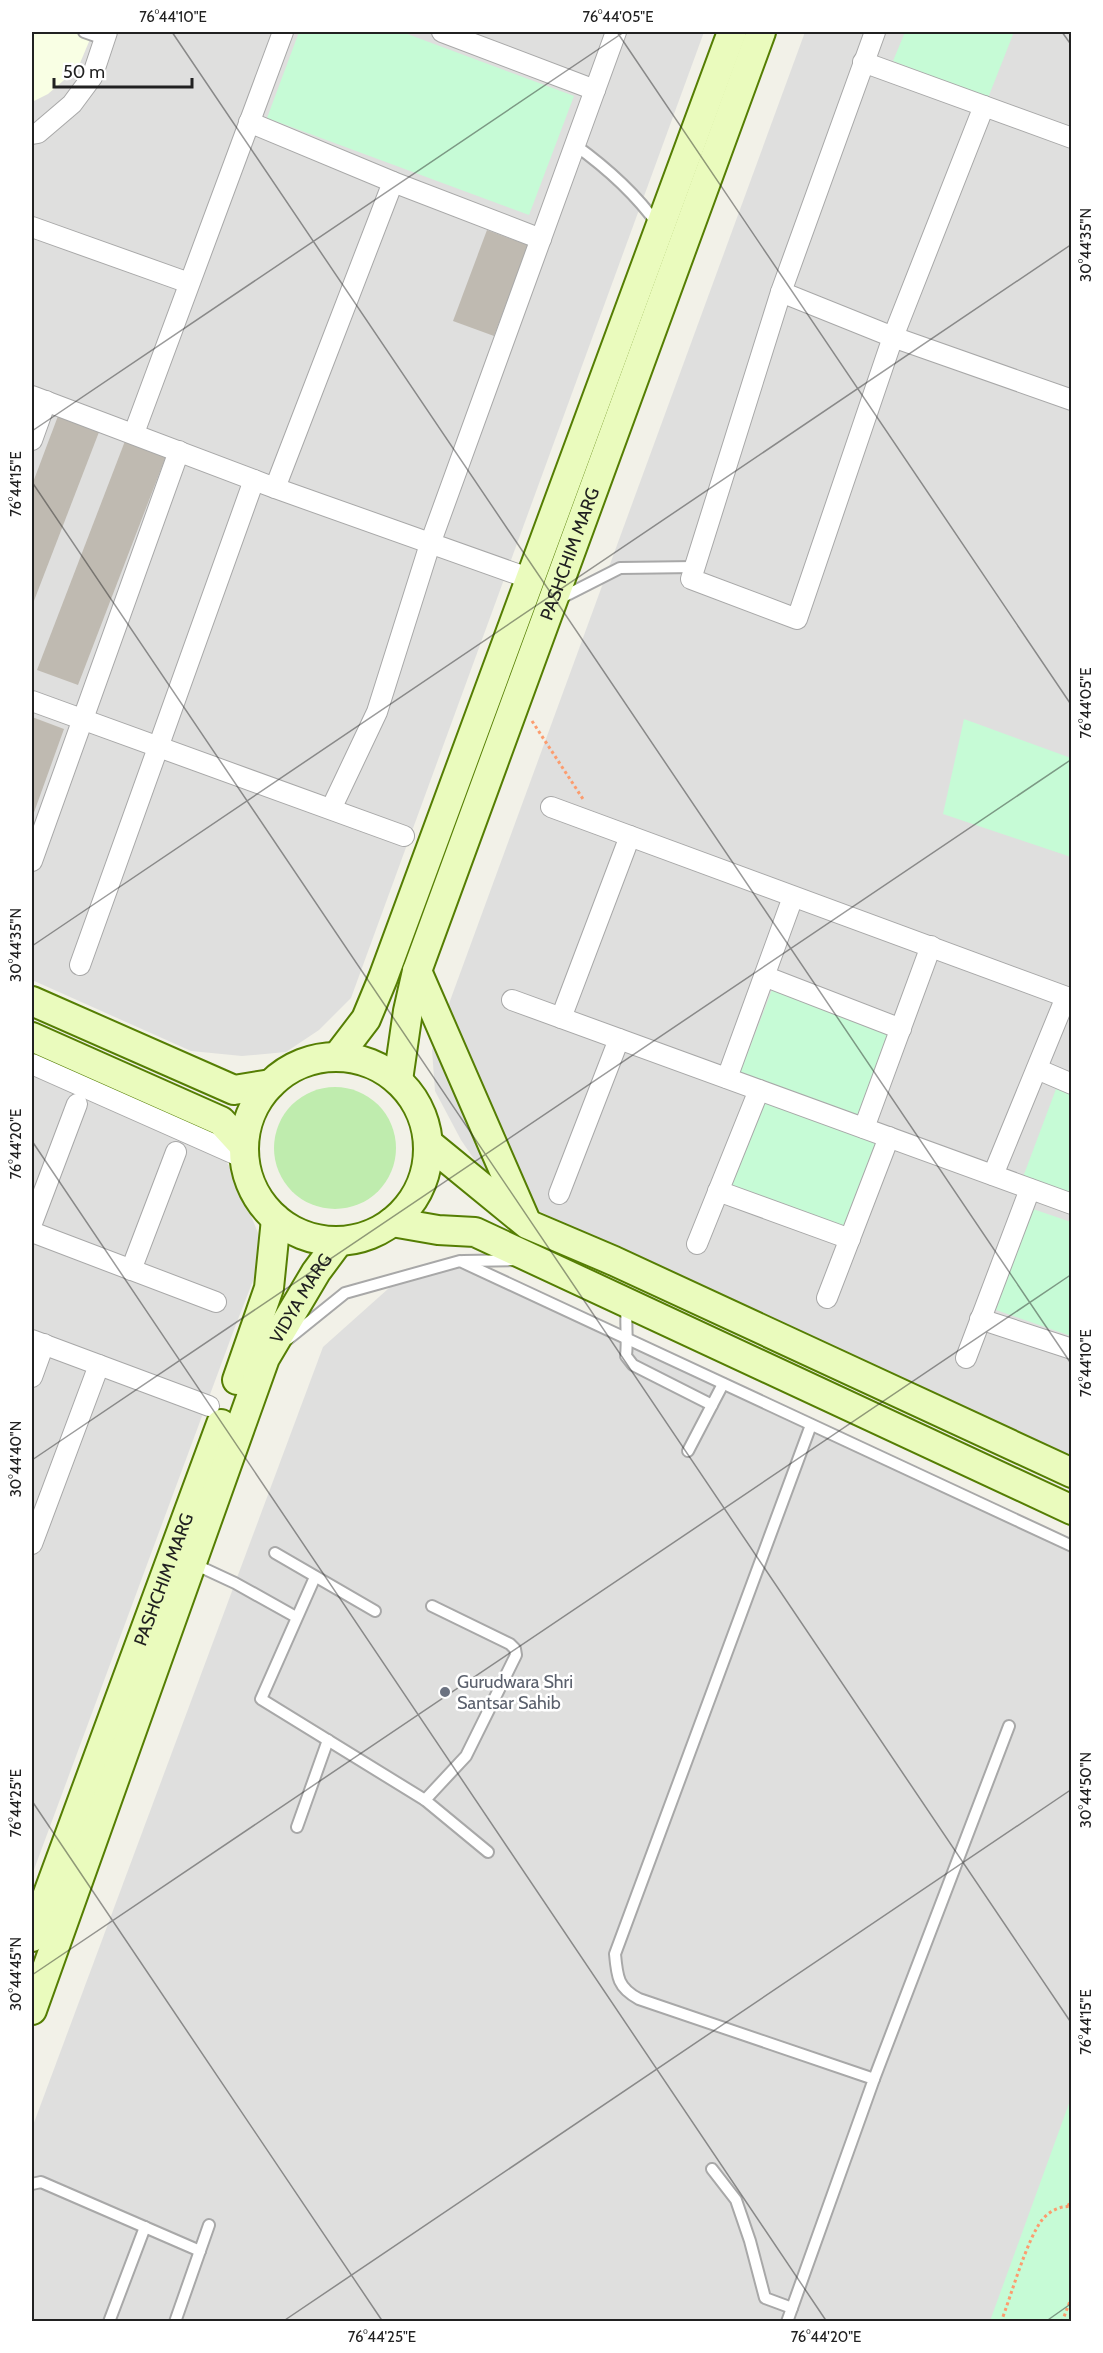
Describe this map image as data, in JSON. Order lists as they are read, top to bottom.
{
  "streets": {
    "main road": ["PASHCHIM MARG", "VIDYA MARG"]
  },
  "crossings": [
    ["PASHCHIM MARG", "VIDYA MARG"]
  ],
  "places": ["Gurudwara Shri Santsar Sahib"],
  "scale_bar": "50 m",
  "coordinates": [
    "76°44'10\"E",
    "76°44'05\"E",
    "30°44'35\"N",
    "76°44'15\"E",
    "76°44'20\"E",
    "30°44'40\"N",
    "30°44'50\"N",
    "76°44'25\"E",
    "30°44'45\"N"
  ]
}
